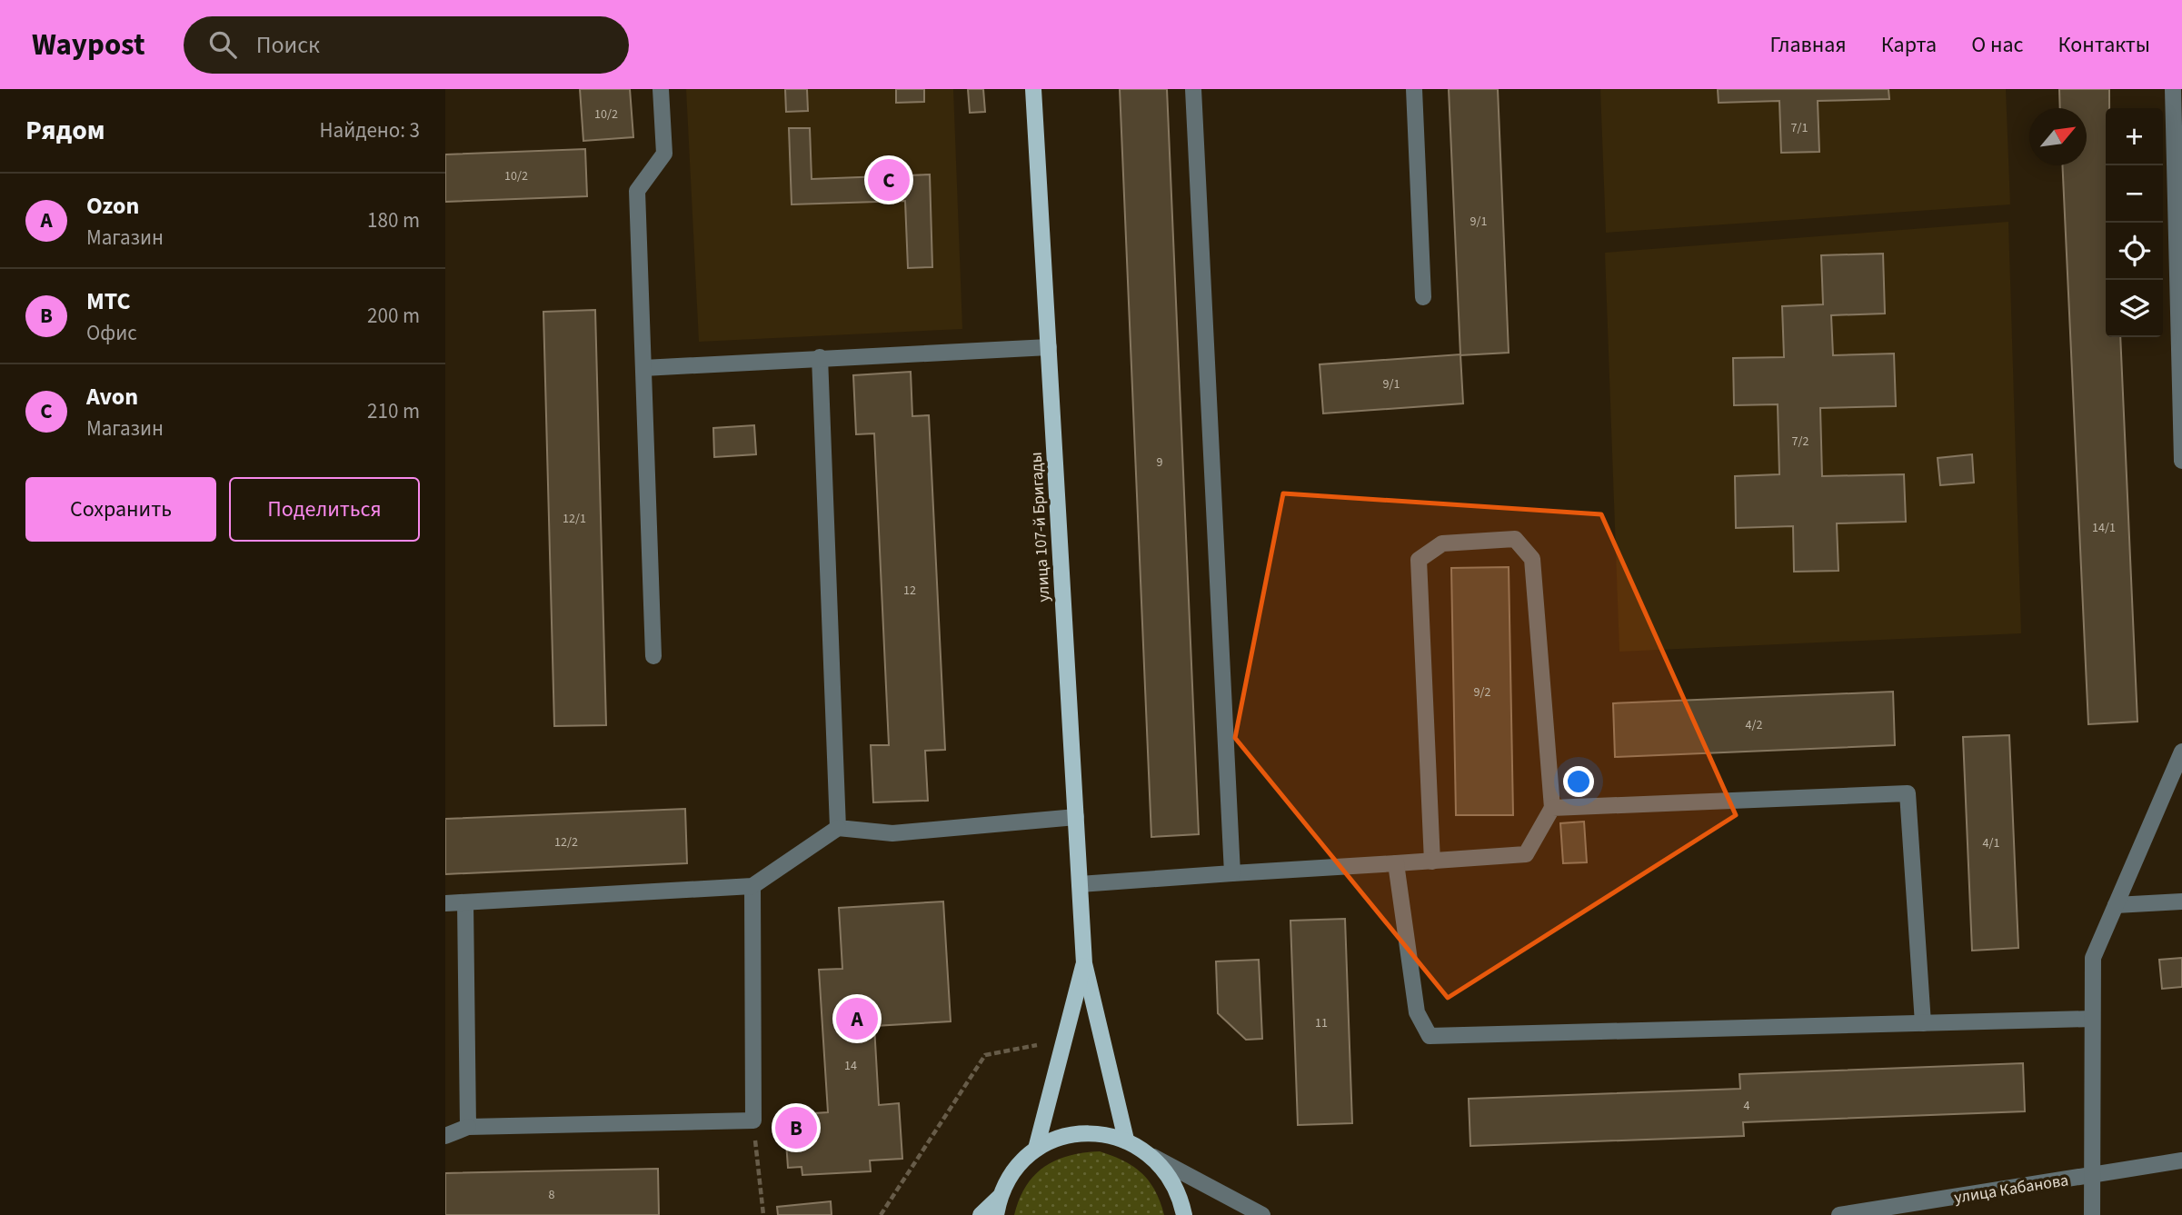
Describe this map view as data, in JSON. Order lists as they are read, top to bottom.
{
  "streets": {
    "main road": ["улица 107-й Бригады"],
    "street": ["улица Кабанова"]
  },
  "house_numbers": [
    "10/2",
    "7/1",
    "10/2",
    "9/1",
    "9/1",
    "7/2",
    "9",
    "12/1",
    "14/1",
    "12",
    "9/2",
    "4/2",
    "12/2",
    "4/1",
    "11",
    "14",
    "4",
    "8"
  ],
  "north": "top right",
  "page": {
    "header": "Waypost",
    "search": "Поиск",
    "nav": [
      "Главная",
      "Карта",
      "О нас",
      "Контакты"
    ],
    "heading": ["Рядом", "Найдено: 3"],
    "map_buttons": ["+", "−"],
    "pins": ["C", "A", "B"],
    "list": [
      {
        "mark": "A",
        "name": "Ozon",
        "note": "Магазин",
        "value": "180 m"
      },
      {
        "mark": "B",
        "name": "МТС",
        "note": "Офис",
        "value": "200 m"
      },
      {
        "mark": "C",
        "name": "Avon",
        "note": "Магазин",
        "value": "210 m"
      }
    ],
    "buttons": ["Сохранить", "Поделиться"]
  }
}
